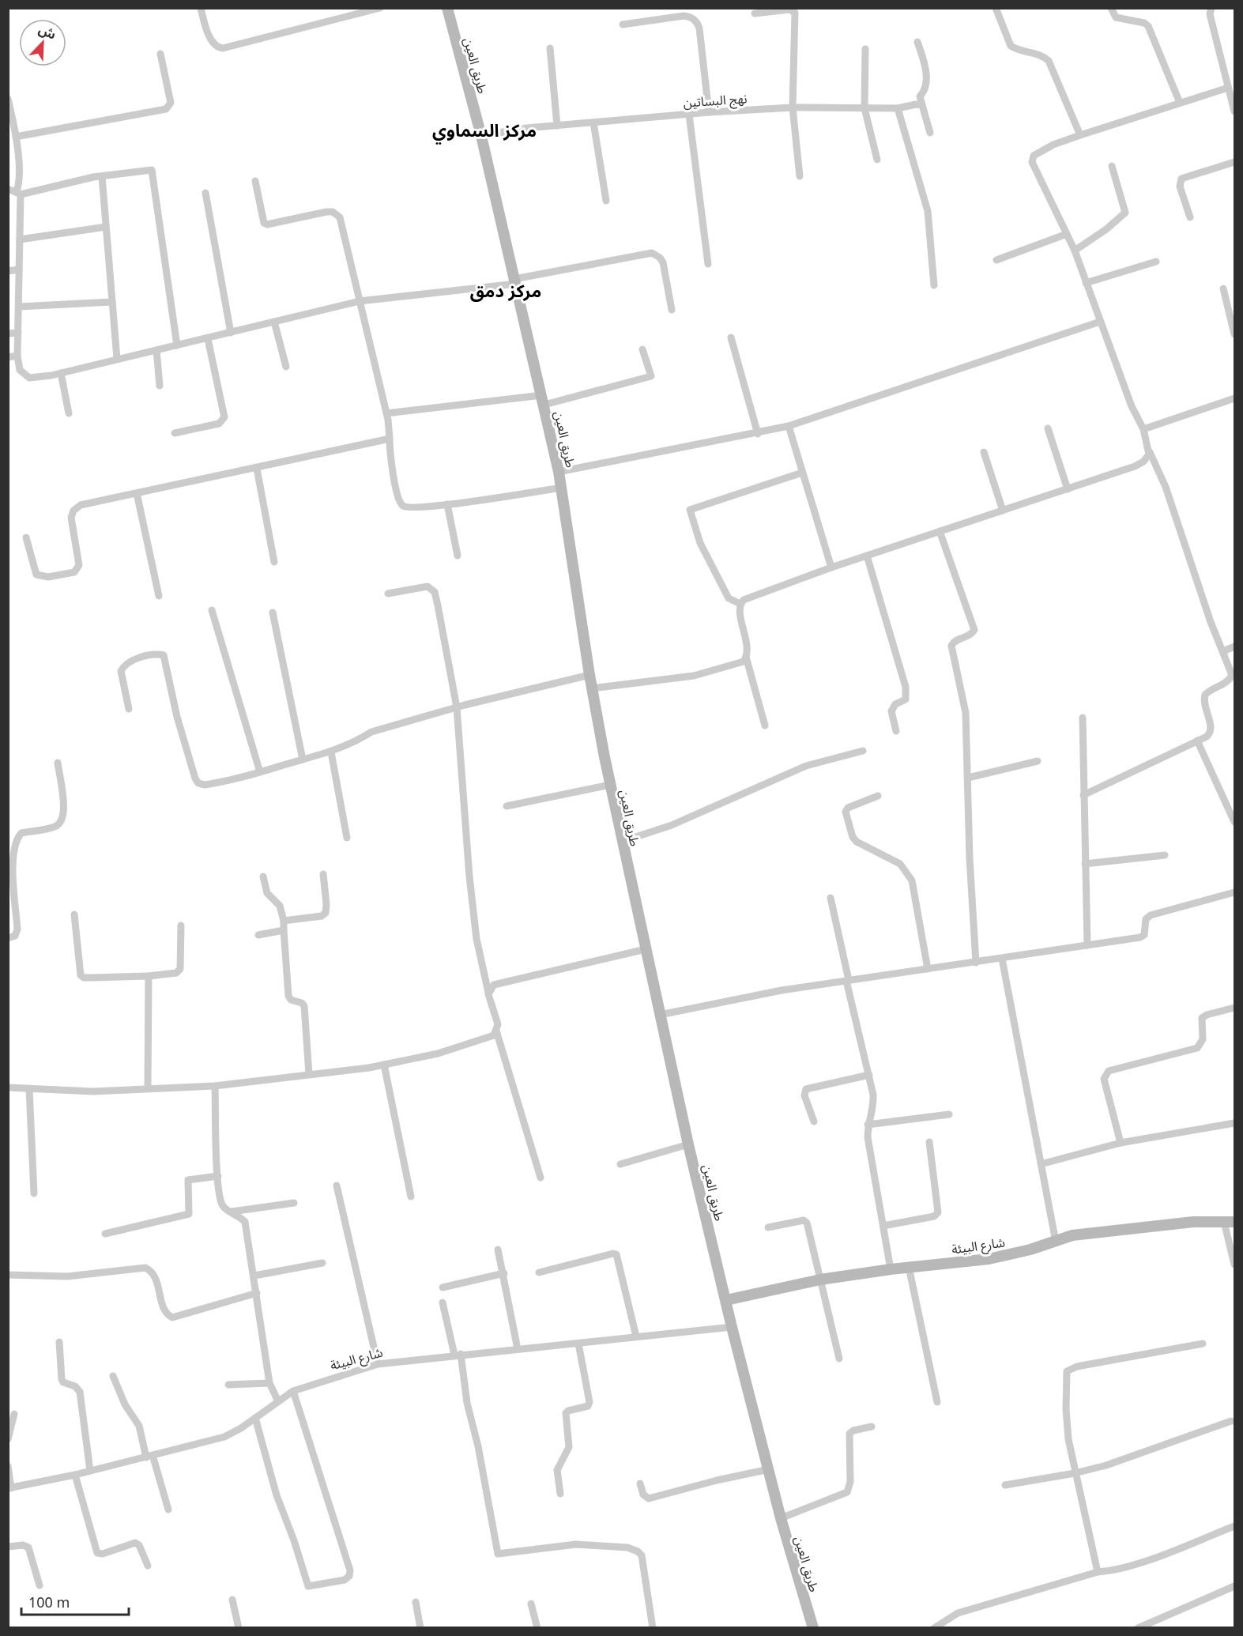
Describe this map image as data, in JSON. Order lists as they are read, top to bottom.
{
  "streets": {
    "main road": ["طريق العين", "شارع البيئة"],
    "street": ["نهج البساتين"]
  },
  "crossings": [
    ["طريق العين", "نهج البساتين"],
    ["طريق العين", "شارع البيئة"]
  ],
  "districts": ["مركز السماوي", "مركز دمق"],
  "scale_bar": "100 m",
  "north": "top right"
}
